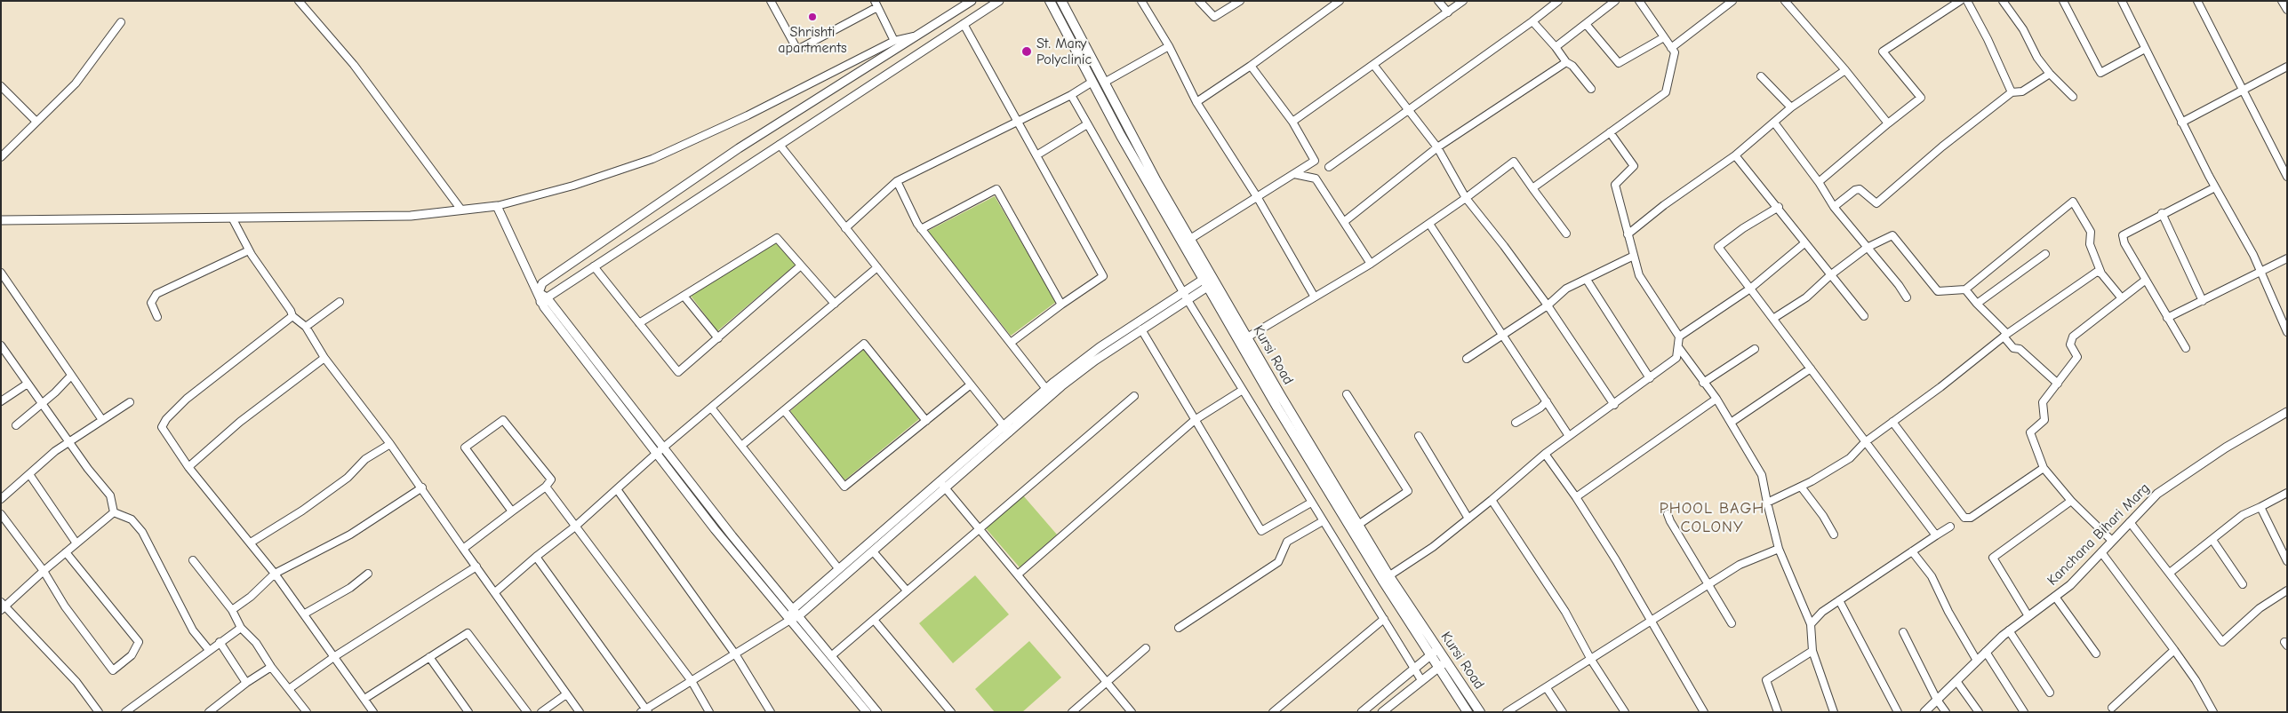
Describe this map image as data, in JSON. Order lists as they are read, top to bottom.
{
  "streets": {
    "main road": ["Kursi Road"],
    "street": ["Kanchana Bihari Marg"]
  },
  "districts": ["PHOOL BAGH COLONY"],
  "places": ["Shrishti apartments", "St. Mary Polyclinic"]
}
